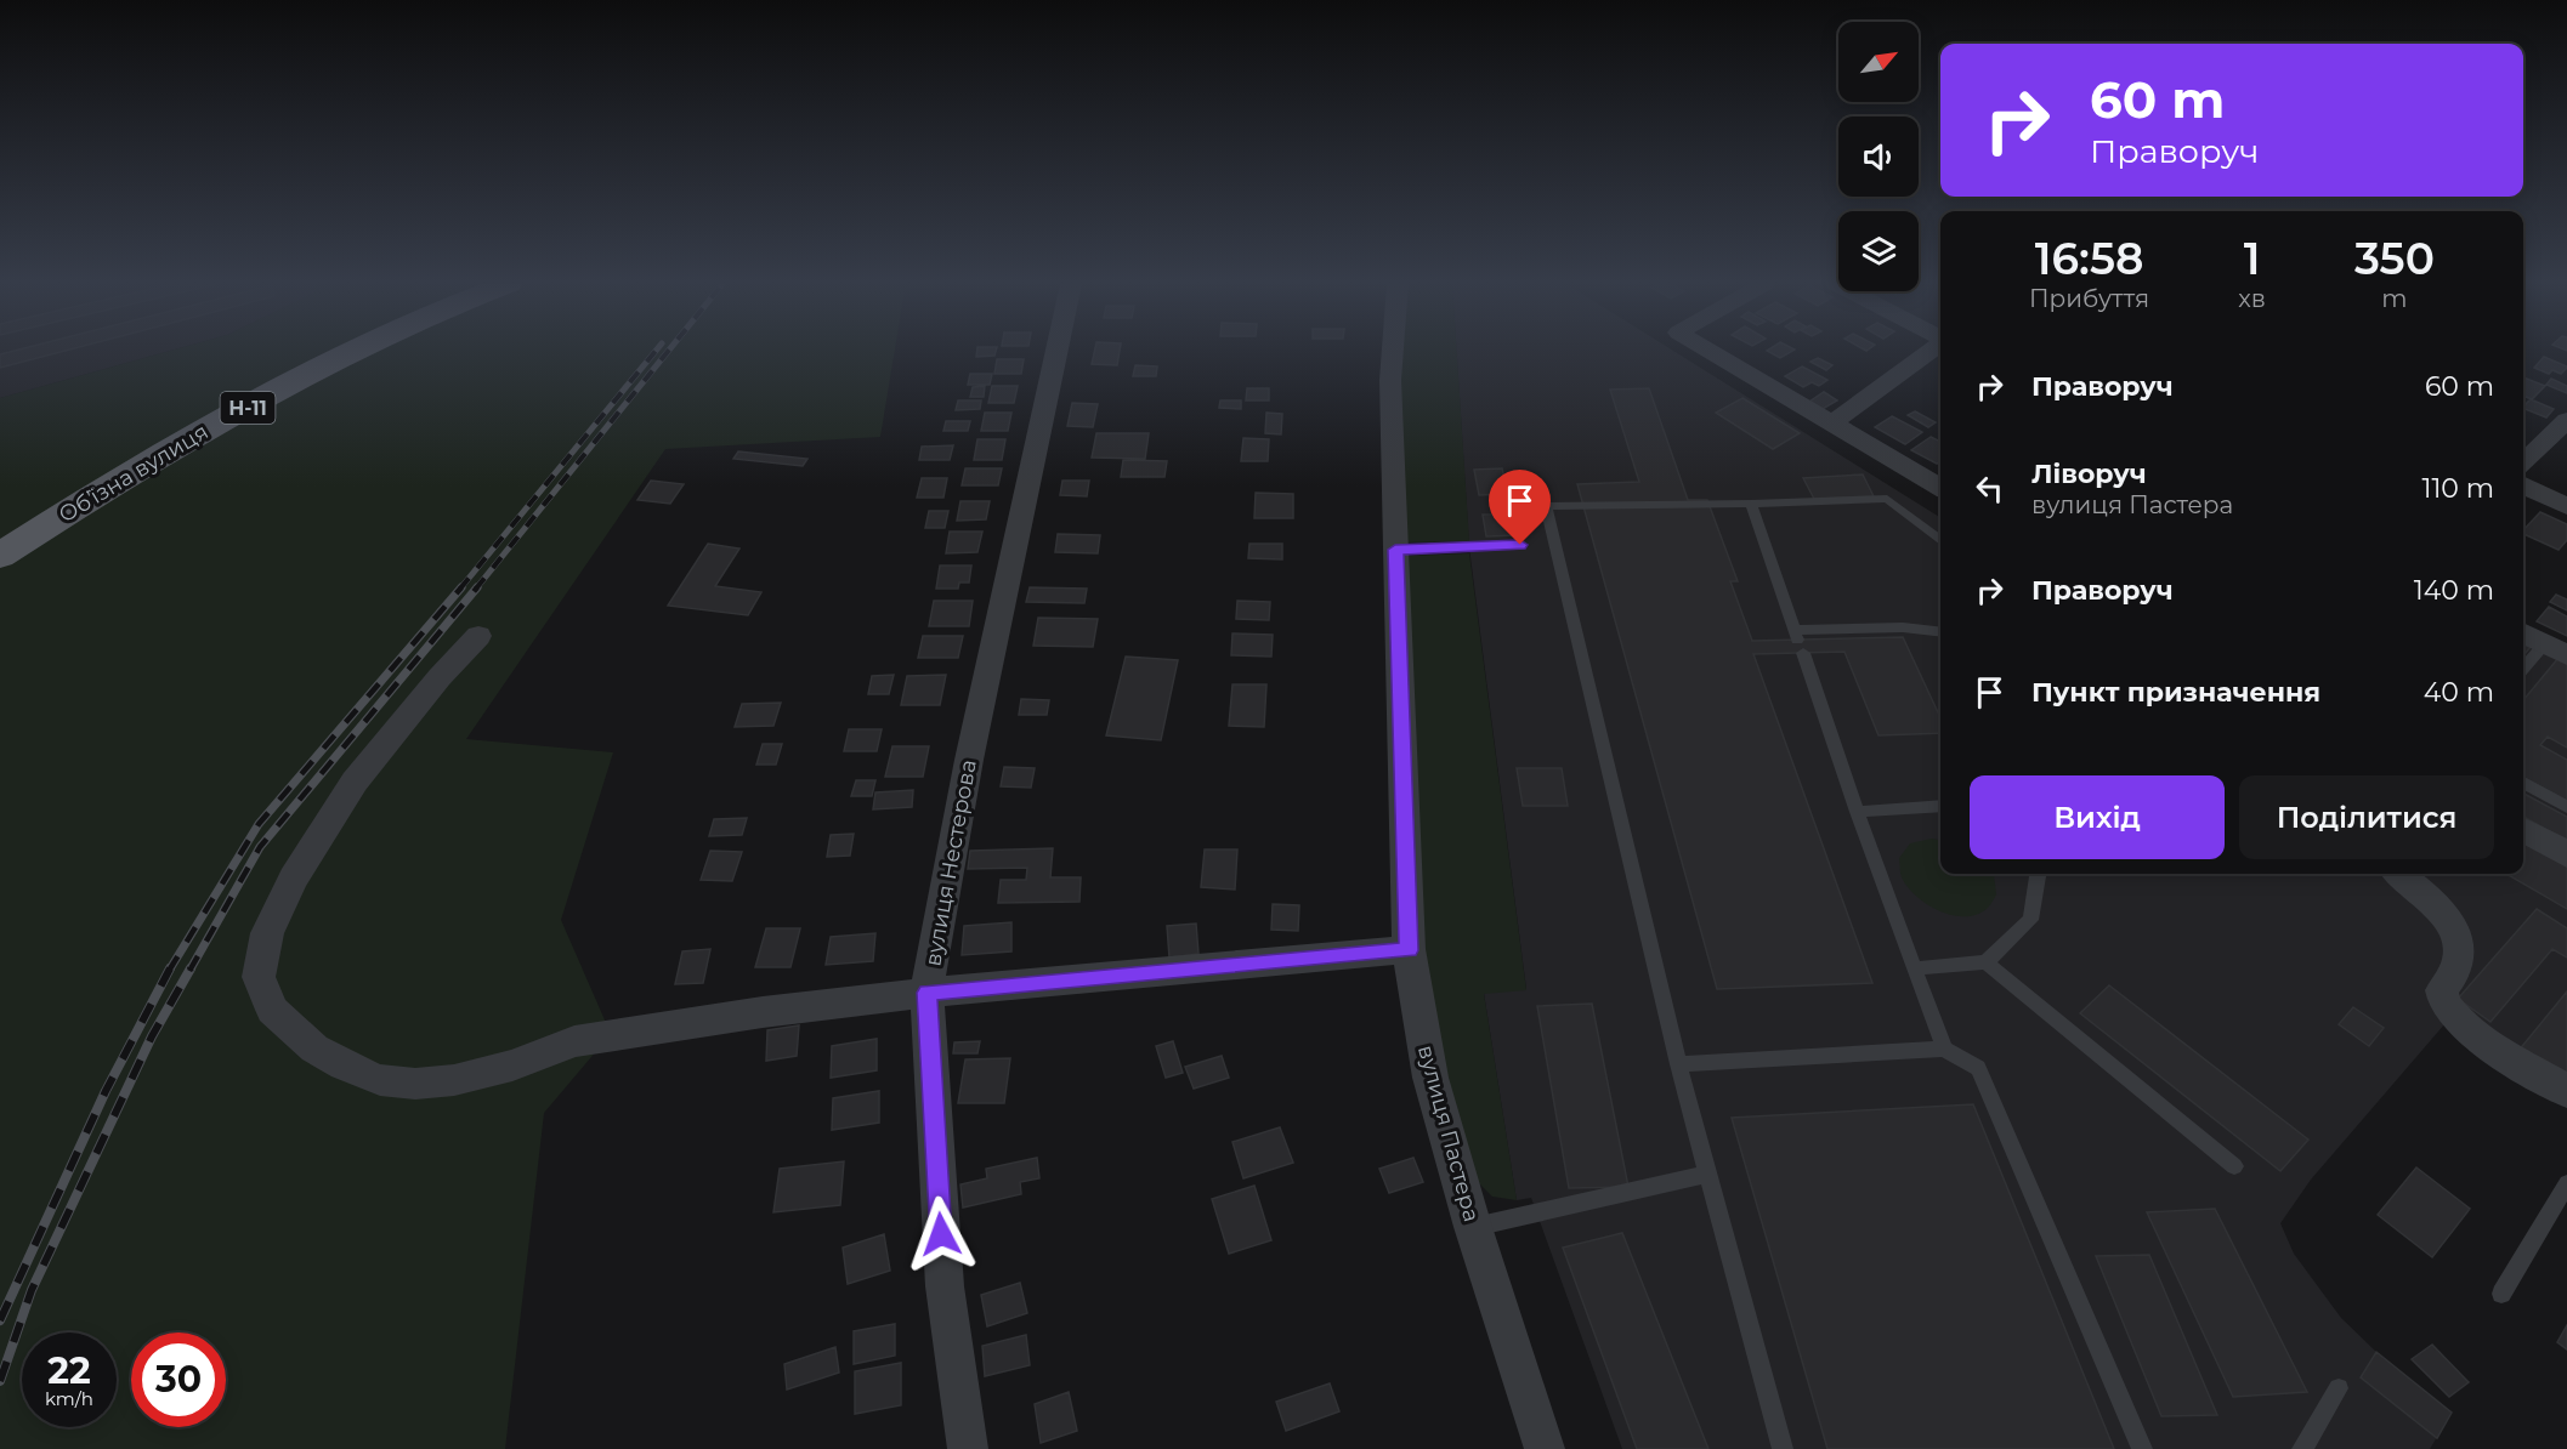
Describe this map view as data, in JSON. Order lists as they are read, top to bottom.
{
  "streets": {
    "main road": ["Н-11", "Обʼїзна вулиця"],
    "street": ["вулиця Нестерова", "вулиця Пастера"]
  },
  "north": "top right",
  "page": {
    "turn": ["60 m", "Праворуч"],
    "eta": [
      "16:58",
      "Прибуття",
      "1",
      "хв",
      "350",
      "m"
    ],
    "list": [
      {
        "name": "Праворуч",
        "value": "60 m"
      },
      {
        "name": "Ліворуч",
        "note": "вулиця Пастера",
        "value": "110 m"
      },
      {
        "name": "Праворуч",
        "value": "140 m"
      },
      {
        "name": "Пункт призначення",
        "value": "40 m"
      }
    ],
    "buttons": ["Вихід", "Поділитися"],
    "speed": "22 km/h",
    "limit": "30"
  }
}
